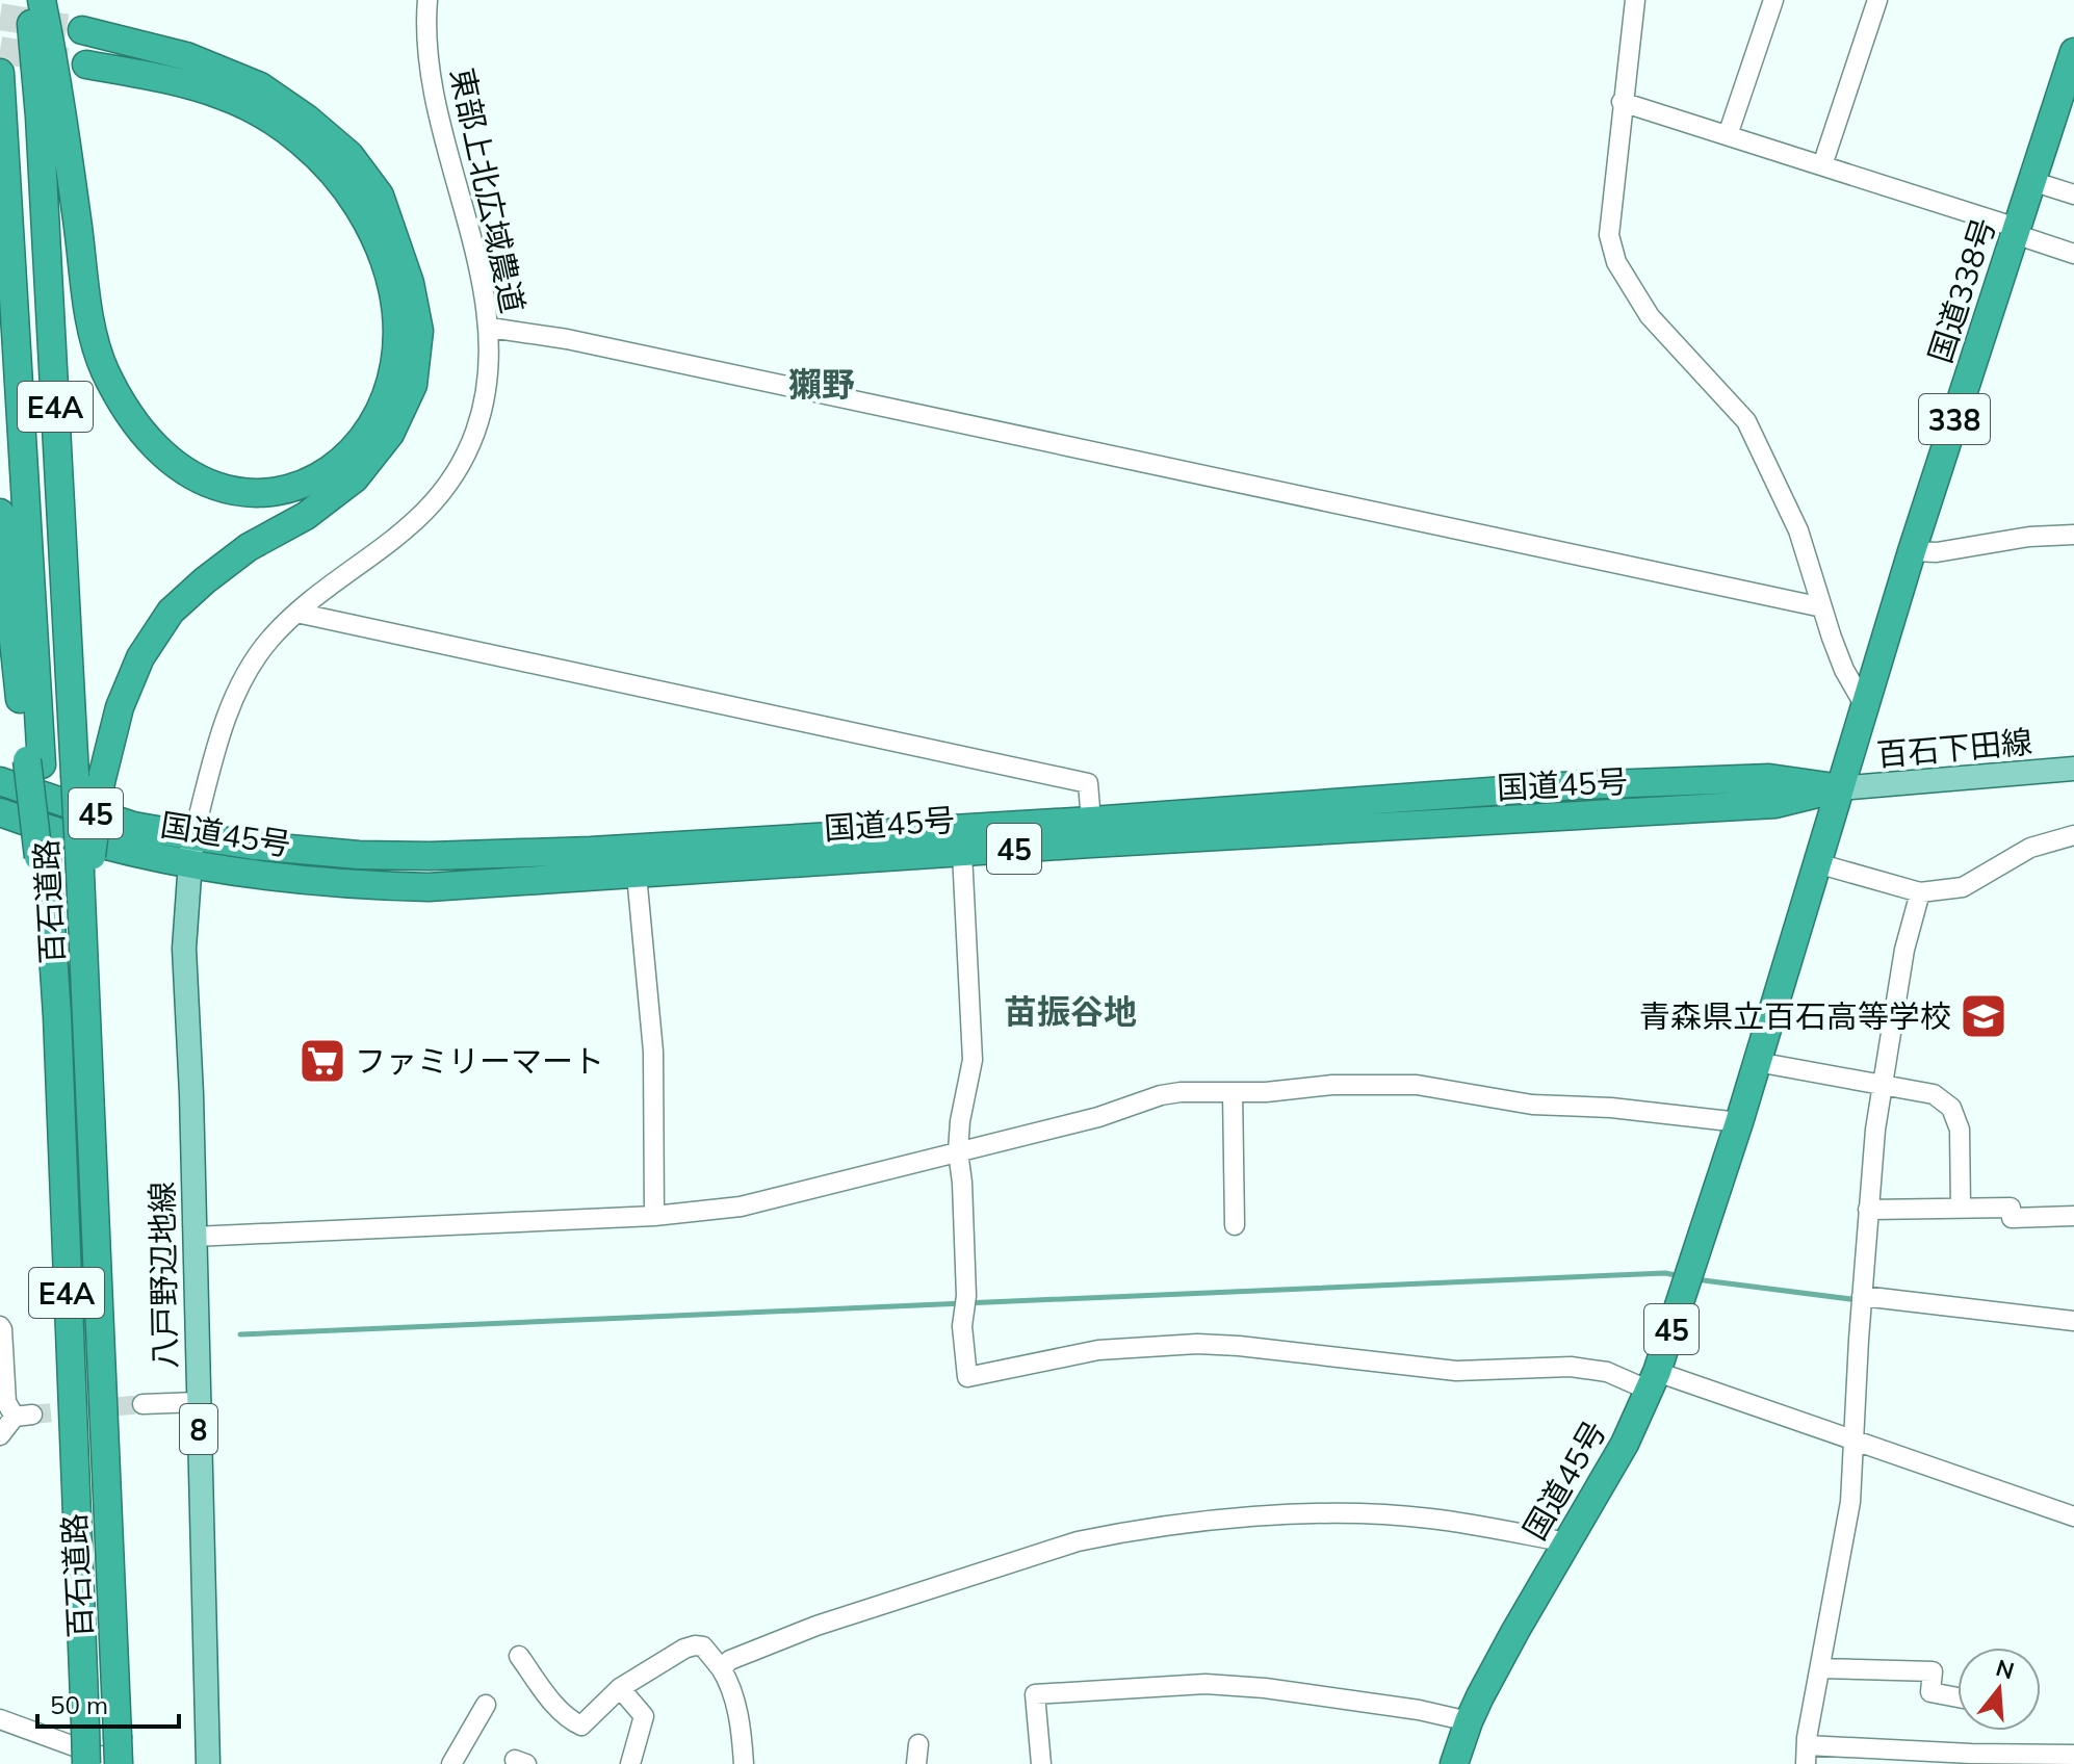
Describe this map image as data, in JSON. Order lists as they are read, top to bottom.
{
  "streets": {
    "highway": [
      "国道338号",
      "E4A",
      "338",
      "国道45号",
      "45",
      "百石道路"
    ],
    "main road": ["百石下田線", "八戸野辺地線", "8"],
    "street": ["東部上北広域農道"]
  },
  "crossings": [
    ["東部上北広域農道", "国道45号"],
    ["東部上北広域農道", "八戸野辺地線"],
    ["国道338号", "百石下田線"],
    ["国道338号", "国道45号"],
    ["百石下田線", "国道45号"],
    ["国道45号", "八戸野辺地線"]
  ],
  "districts": ["獺野", "苗振谷地"],
  "places": {
    "school or university": ["青森県立百石高等学校"],
    "supermarket": ["ファミリーマート"]
  },
  "scale_bar": "50 m",
  "north": "top"
}
